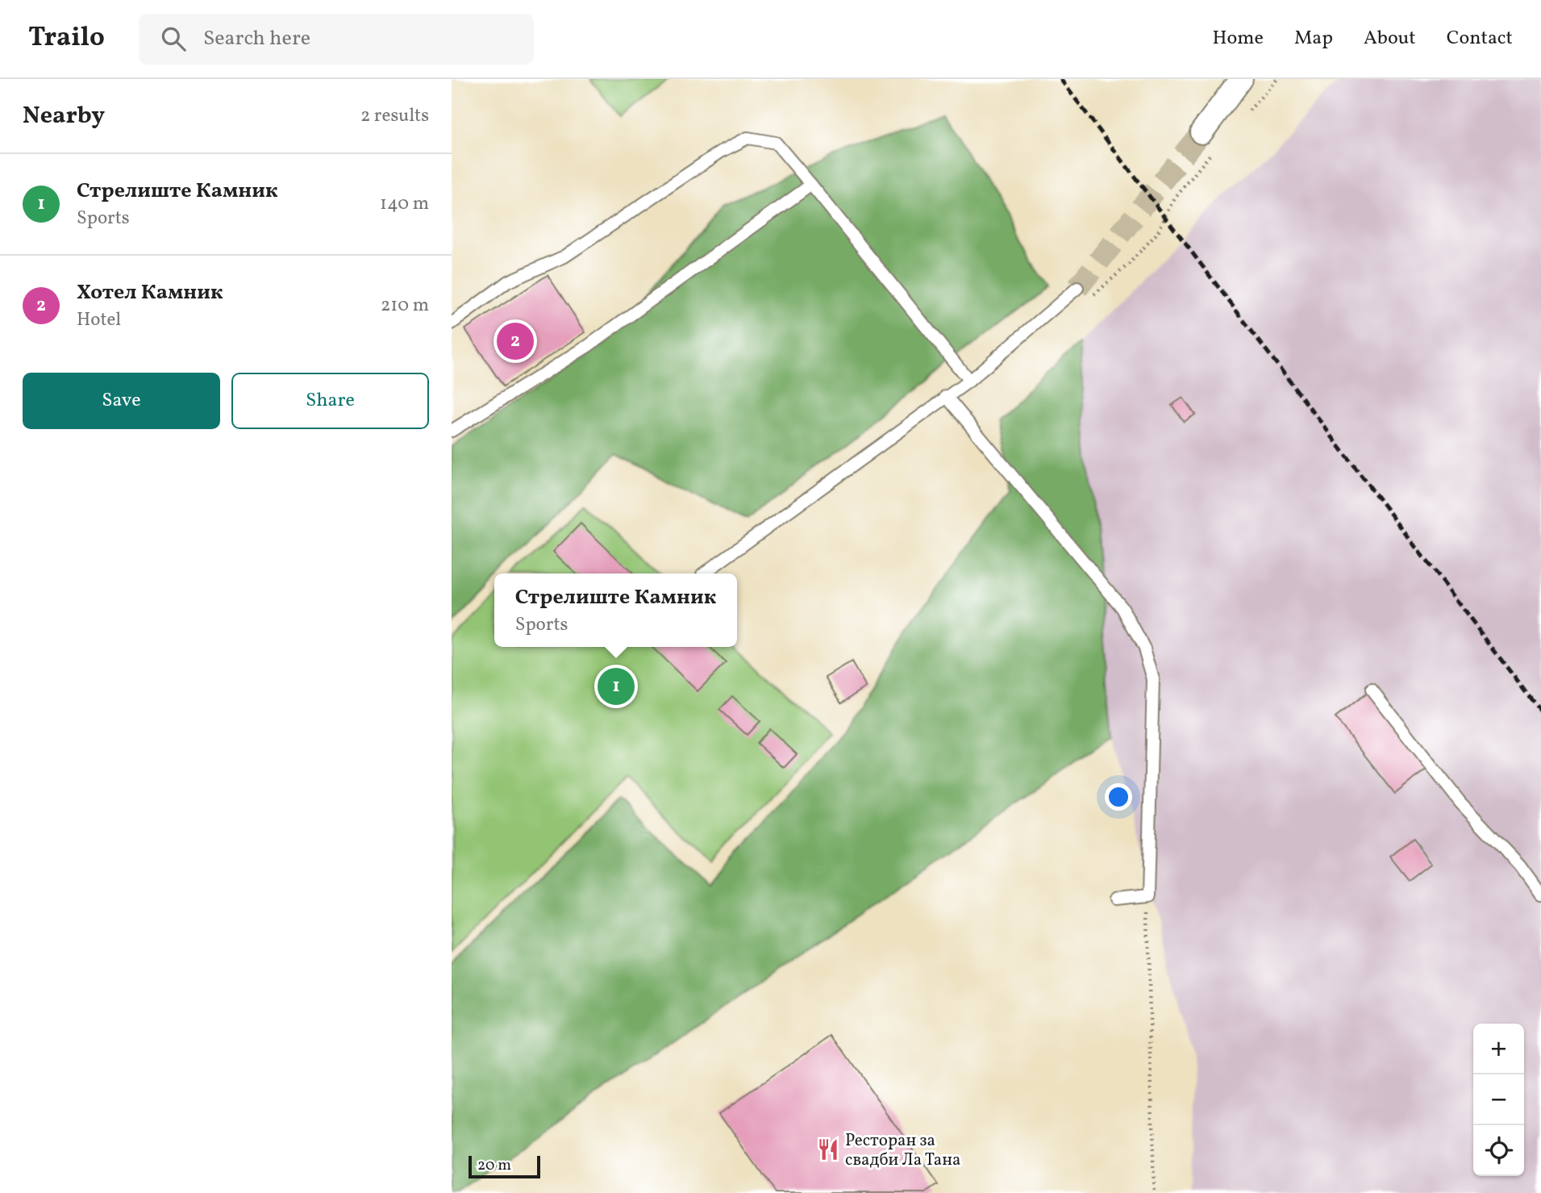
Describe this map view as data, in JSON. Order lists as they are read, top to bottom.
{
  "places": {
    "restaurant": ["Ресторан за свадби Ла Тана"]
  },
  "scale_bar": "20 m",
  "page": {
    "header": "Trailo",
    "search": "Search here",
    "nav": [
      "Home",
      "Map",
      "About",
      "Contact"
    ],
    "heading": ["Nearby", "2 results"],
    "list": [
      {
        "mark": "1",
        "name": "Стрелиште Камник",
        "note": "Sports",
        "value": "140 m"
      },
      {
        "mark": "2",
        "name": "Хотел Камник",
        "note": "Hotel",
        "value": "210 m"
      }
    ],
    "pins": ["2", "1"],
    "buttons": ["Save", "Share"],
    "popup": ["Стрелиште Камник", "Sports"],
    "map_buttons": ["+", "−"],
    "scale": "20 m"
  }
}
